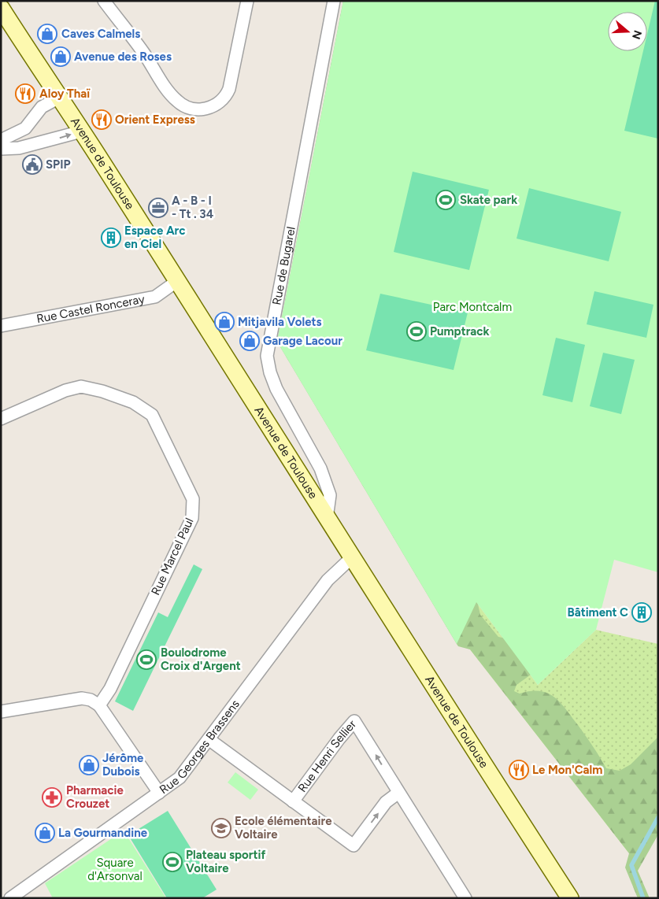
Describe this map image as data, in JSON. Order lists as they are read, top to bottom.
{
  "streets": {
    "main road": ["Avenue de Toulouse"],
    "street": [
      "Rue de Bugarel",
      "Rue Castel Ronceray",
      "Rue Marcel Paul",
      "Rue Georges Brassens",
      "Rue Henri Sellier"
    ]
  },
  "crossings": [
    ["Avenue de Toulouse", "Rue de Bugarel"],
    ["Avenue de Toulouse", "Rue Castel Ronceray"],
    ["Avenue de Toulouse", "Rue Georges Brassens"],
    ["Rue Georges Brassens", "Rue Henri Sellier"]
  ],
  "parks": ["Parc Montcalm", "Square d'Arsonval"],
  "places": {
    "shop": [
      "Caves Calmels",
      "Avenue des Roses",
      "Mitjavila Volets",
      "Garage Lacour",
      "Jérôme Dubois",
      "La Gourmandine"
    ],
    "restaurant": ["Aloy Thaï", "Orient Express", "Le Mon'Calm"],
    "public building": ["SPIP"],
    "sports": [
      "Skate park",
      "Pumptrack",
      "Boulodrome Croix d'Argent",
      "Plateau sportif Voltaire"
    ],
    "office": ["A - B - I - Tt . 34"],
    "building": ["Espace Arc en Ciel", "Bâtiment C"],
    "pharmacy": ["Pharmacie Crouzet"],
    "school or university": ["Ecole élémentaire Voltaire"]
  },
  "north": "right"
}
